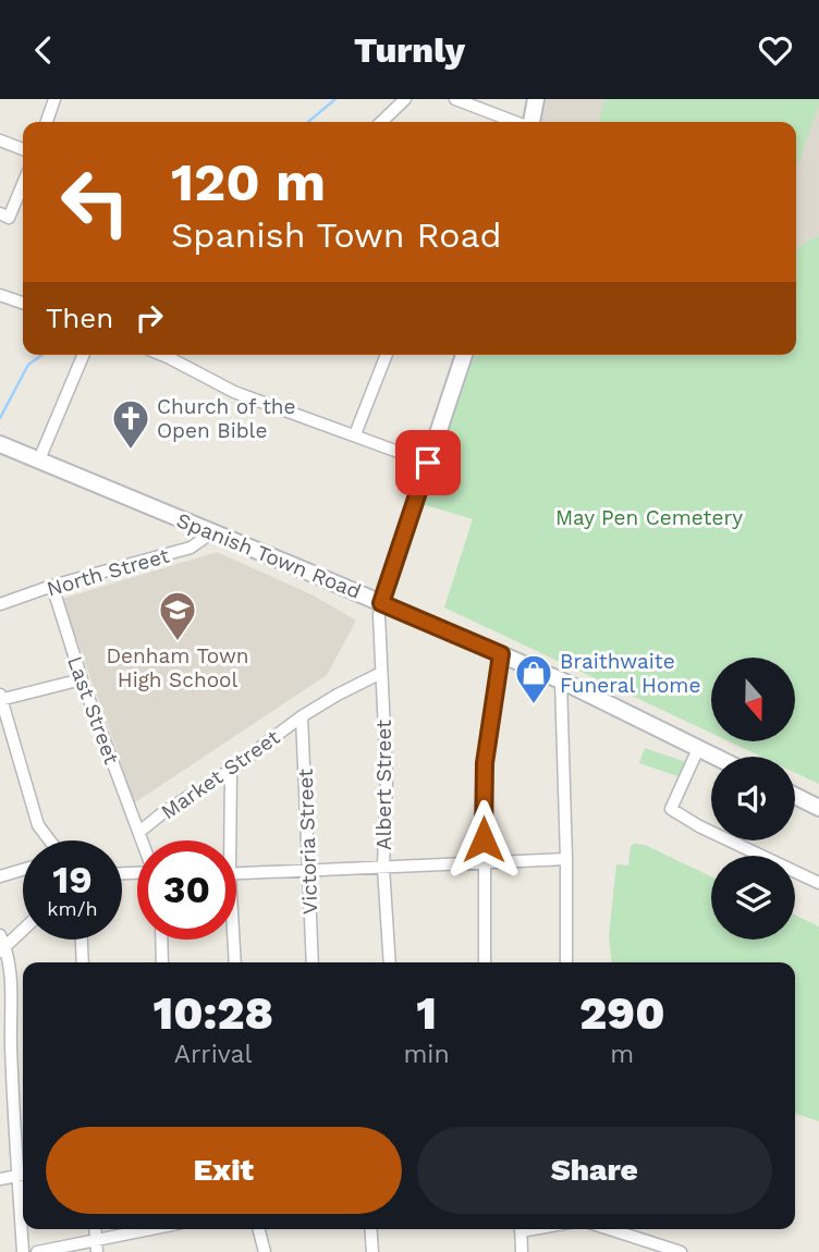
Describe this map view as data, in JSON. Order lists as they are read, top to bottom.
{
  "streets": {
    "main road": ["Spanish Town Road"],
    "street": [
      "North Street",
      "Last Street",
      "Market Street",
      "Albert Street",
      "Victoria Street"
    ]
  },
  "crossings": [
    ["Spanish Town Road", "North Street"],
    ["Spanish Town Road", "Albert Street"],
    ["North Street", "Last Street"],
    ["Last Street", "Market Street"],
    ["Market Street", "Albert Street"],
    ["Market Street", "Victoria Street"]
  ],
  "parks": ["May Pen Cemetery"],
  "places": {
    "church": ["Church of the Open Bible"],
    "school or university": ["Denham Town High School"],
    "shop": ["Braithwaite Funeral Home"]
  },
  "north": "bottom",
  "page": {
    "header": "Turnly",
    "turn": ["120 m", "Spanish Town Road"],
    "then": "Then",
    "speed": "19 km/h",
    "limit": "30",
    "eta": [
      "10:28",
      "Arrival",
      "1",
      "min",
      "290",
      "m"
    ],
    "buttons": ["Exit", "Share"]
  }
}
